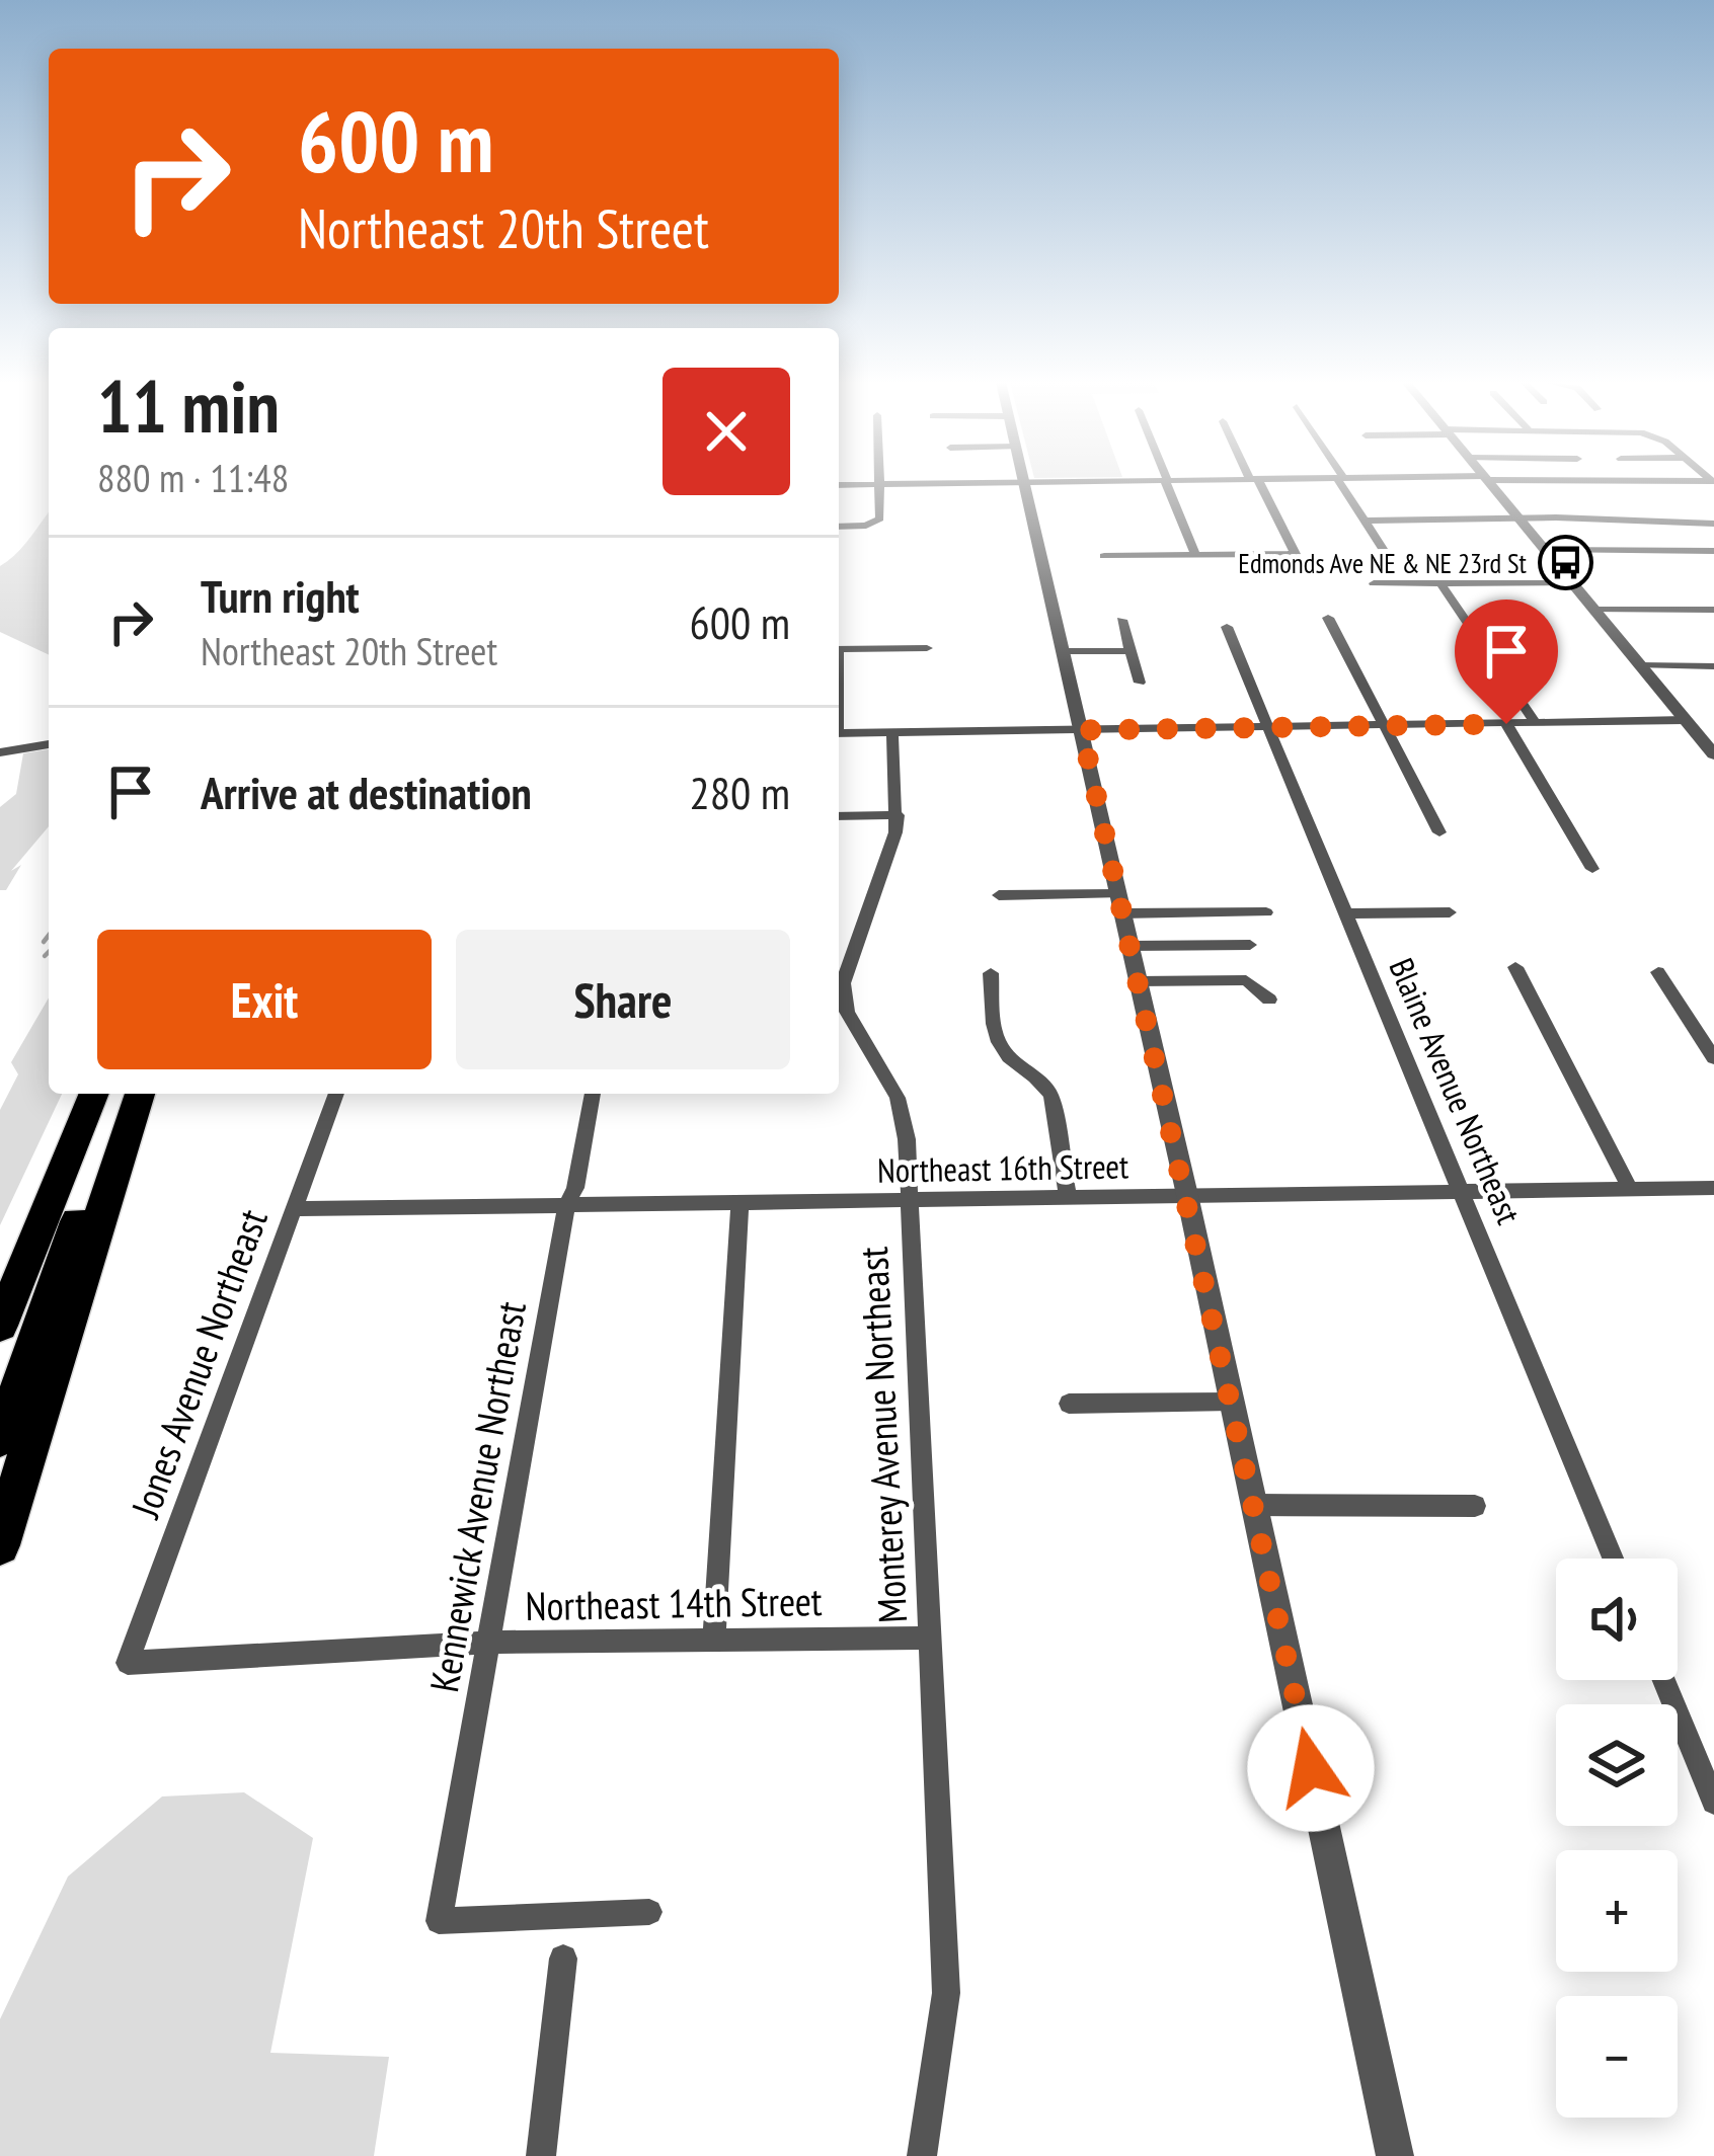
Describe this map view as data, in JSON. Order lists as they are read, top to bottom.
{
  "streets": {
    "street": [
      "Blaine Avenue Northeast",
      "Northeast 16th Street",
      "Jones Avenue Northeast",
      "Monterey Avenue Northeast",
      "Kennewick Avenue Northeast",
      "Northeast 14th Street"
    ]
  },
  "crossings": [
    ["Blaine Avenue Northeast", "Northeast 16th Street"],
    ["Northeast 16th Street", "Jones Avenue Northeast"],
    ["Northeast 16th Street", "Monterey Avenue Northeast"],
    ["Northeast 16th Street", "Kennewick Avenue Northeast"],
    ["Jones Avenue Northeast", "Northeast 14th Street"],
    ["Monterey Avenue Northeast", "Northeast 14th Street"],
    ["Kennewick Avenue Northeast", "Northeast 14th Street"]
  ],
  "places": {
    "bus stop": ["Edmonds Ave NE & NE 23rd St"]
  },
  "page": {
    "turn": ["600 m", "Northeast 20th Street"],
    "heading": ["11 min", "880 m · 11:48"],
    "list": [
      {
        "name": "Turn right",
        "note": "Northeast 20th Street",
        "value": "600 m"
      },
      {
        "name": "Arrive at destination",
        "value": "280 m"
      }
    ],
    "buttons": ["Exit", "Share"],
    "map_buttons": ["+", "−"]
  }
}
